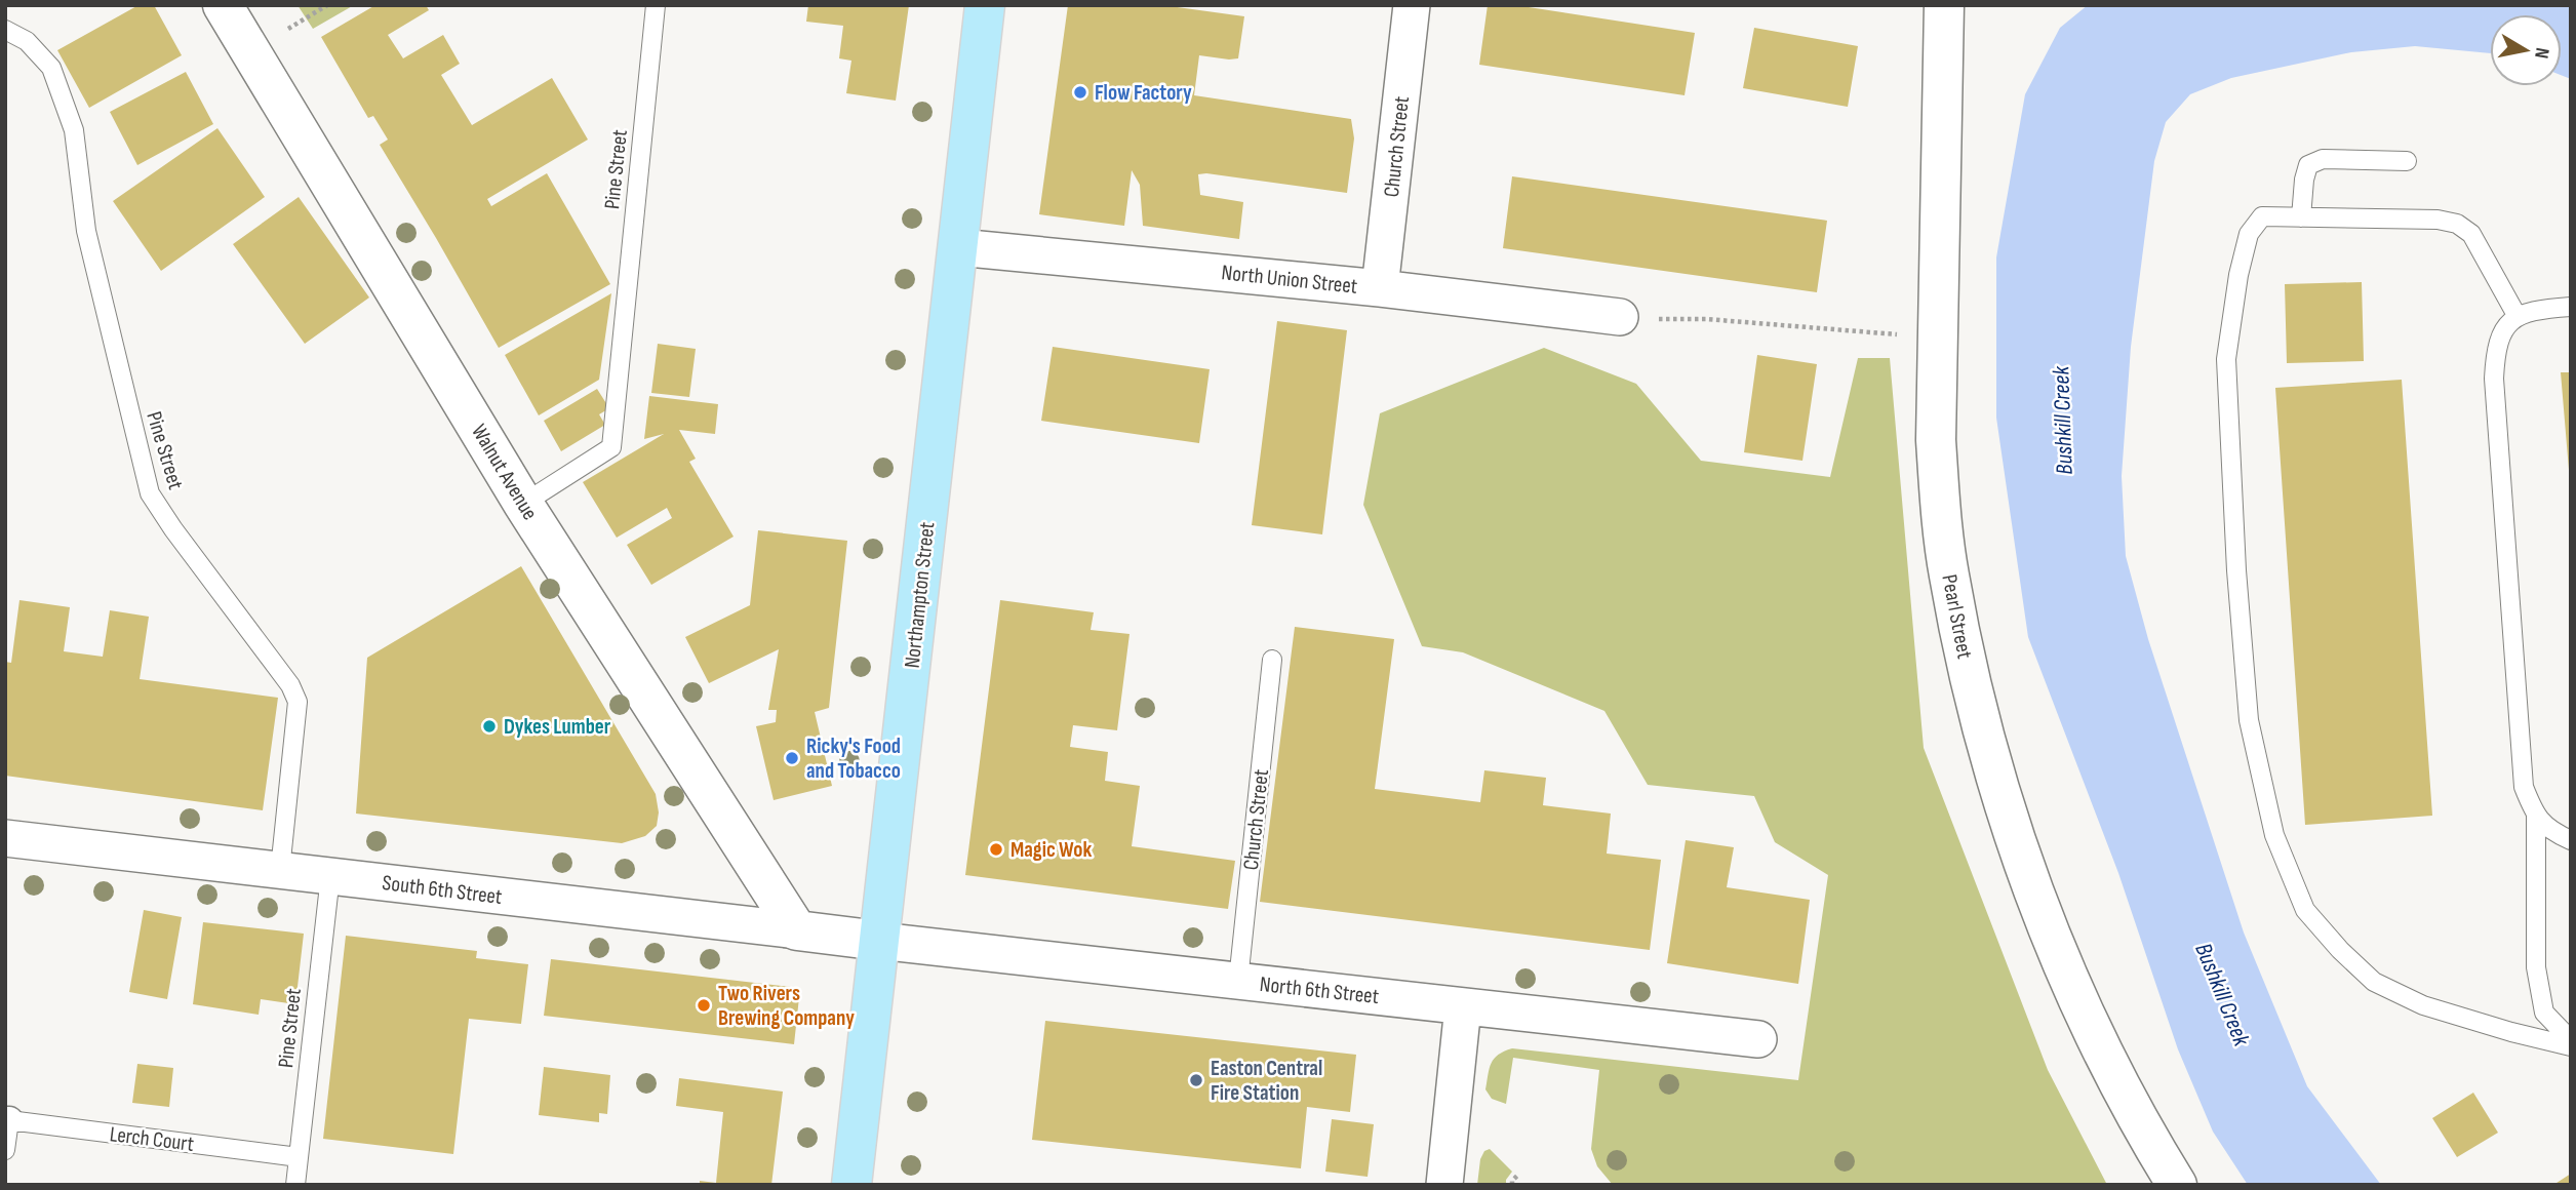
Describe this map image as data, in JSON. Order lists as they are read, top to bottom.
{
  "streets": {
    "main road": [
      "Walnut Avenue",
      "Northampton Street",
      "Pearl Street",
      "South 6th Street"
    ],
    "street": ["Church Street", "North Union Street", "North 6th Street"],
    "lane": ["Pine Street", "Lerch Court"]
  },
  "crossings": [
    ["Church Street", "North Union Street"],
    ["Church Street", "North 6th Street"],
    ["Pine Street", "Walnut Avenue"],
    ["Pine Street", "South 6th Street"],
    ["Pine Street", "Lerch Court"],
    ["North Union Street", "Northampton Street"],
    ["Walnut Avenue", "South 6th Street"],
    ["Northampton Street", "South 6th Street"],
    ["Northampton Street", "North 6th Street"],
    ["South 6th Street", "North 6th Street"]
  ],
  "water": ["Bushkill Creek"],
  "places": [
    "Flow Factory",
    "Dykes Lumber",
    "Ricky's Food and Tobacco",
    "Magic Wok",
    "Two Rivers Brewing Company",
    "Easton Central Fire Station"
  ],
  "north": "right"
}
